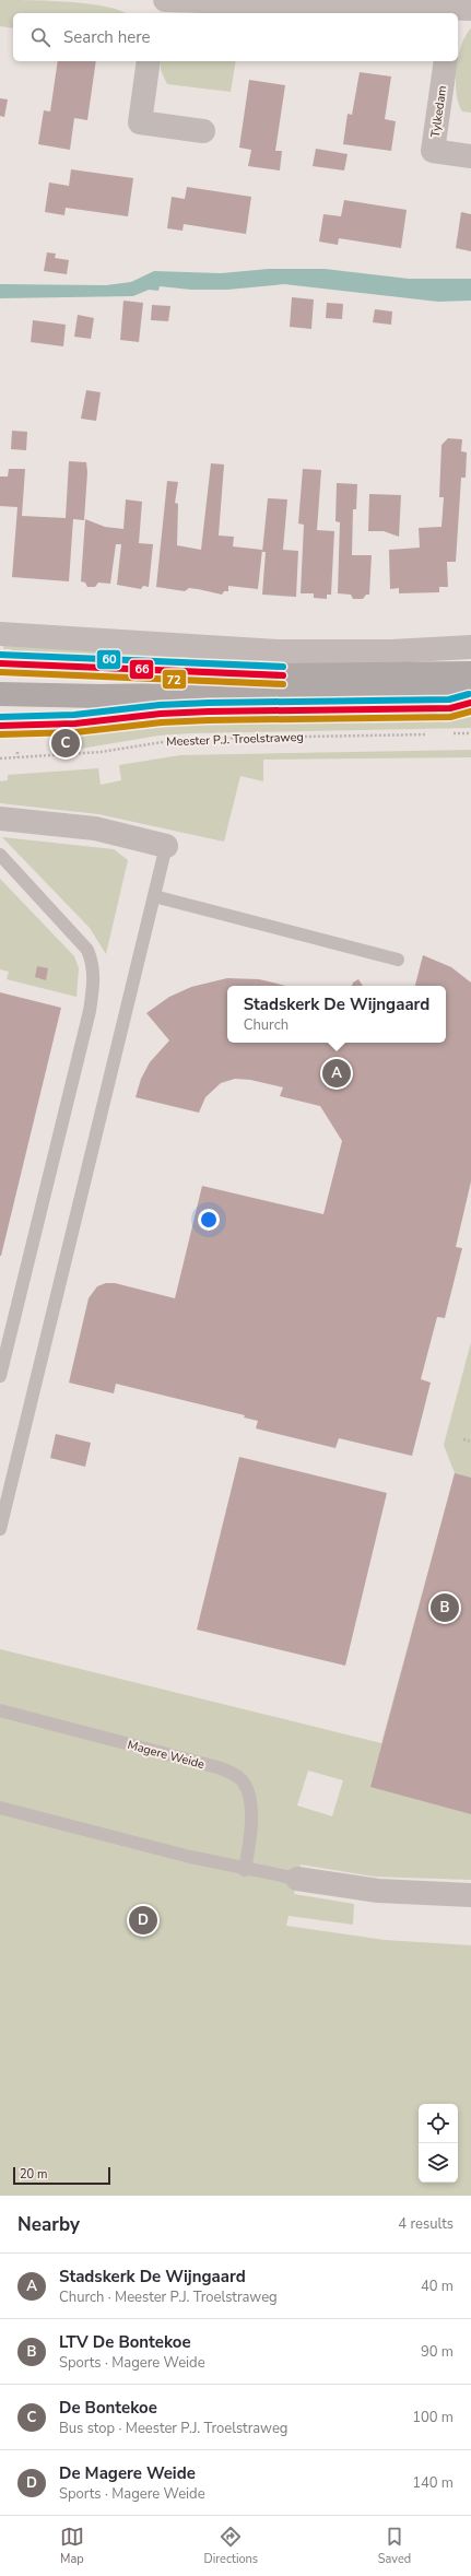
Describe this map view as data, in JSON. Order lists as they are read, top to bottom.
{
  "streets": {
    "street": ["Tylkedam"],
    "lane": ["Magere Weide"],
    "path": ["Meester P.J. Troelstraweg"]
  },
  "lines": ["transit line 60", "transit line 66", "transit line 72"],
  "scale_bar": "20 m",
  "page": {
    "search": "Search here",
    "pins": [
      "C",
      "A",
      "B",
      "D"
    ],
    "popup": ["Stadskerk De Wijngaard", "Church"],
    "scale": "20 m",
    "heading": ["Nearby", "4 results"],
    "list": [
      {
        "mark": "A",
        "name": "Stadskerk De Wijngaard",
        "note": "Church · Meester P.J. Troelstraweg",
        "value": "40 m"
      },
      {
        "mark": "B",
        "name": "LTV De Bontekoe",
        "note": "Sports · Magere Weide",
        "value": "90 m"
      },
      {
        "mark": "C",
        "name": "De Bontekoe",
        "note": "Bus stop · Meester P.J. Troelstraweg",
        "value": "100 m"
      },
      {
        "mark": "D",
        "name": "De Magere Weide",
        "note": "Sports · Magere Weide",
        "value": "140 m"
      }
    ],
    "nav": ["Map", "Directions", "Saved"]
  }
}
